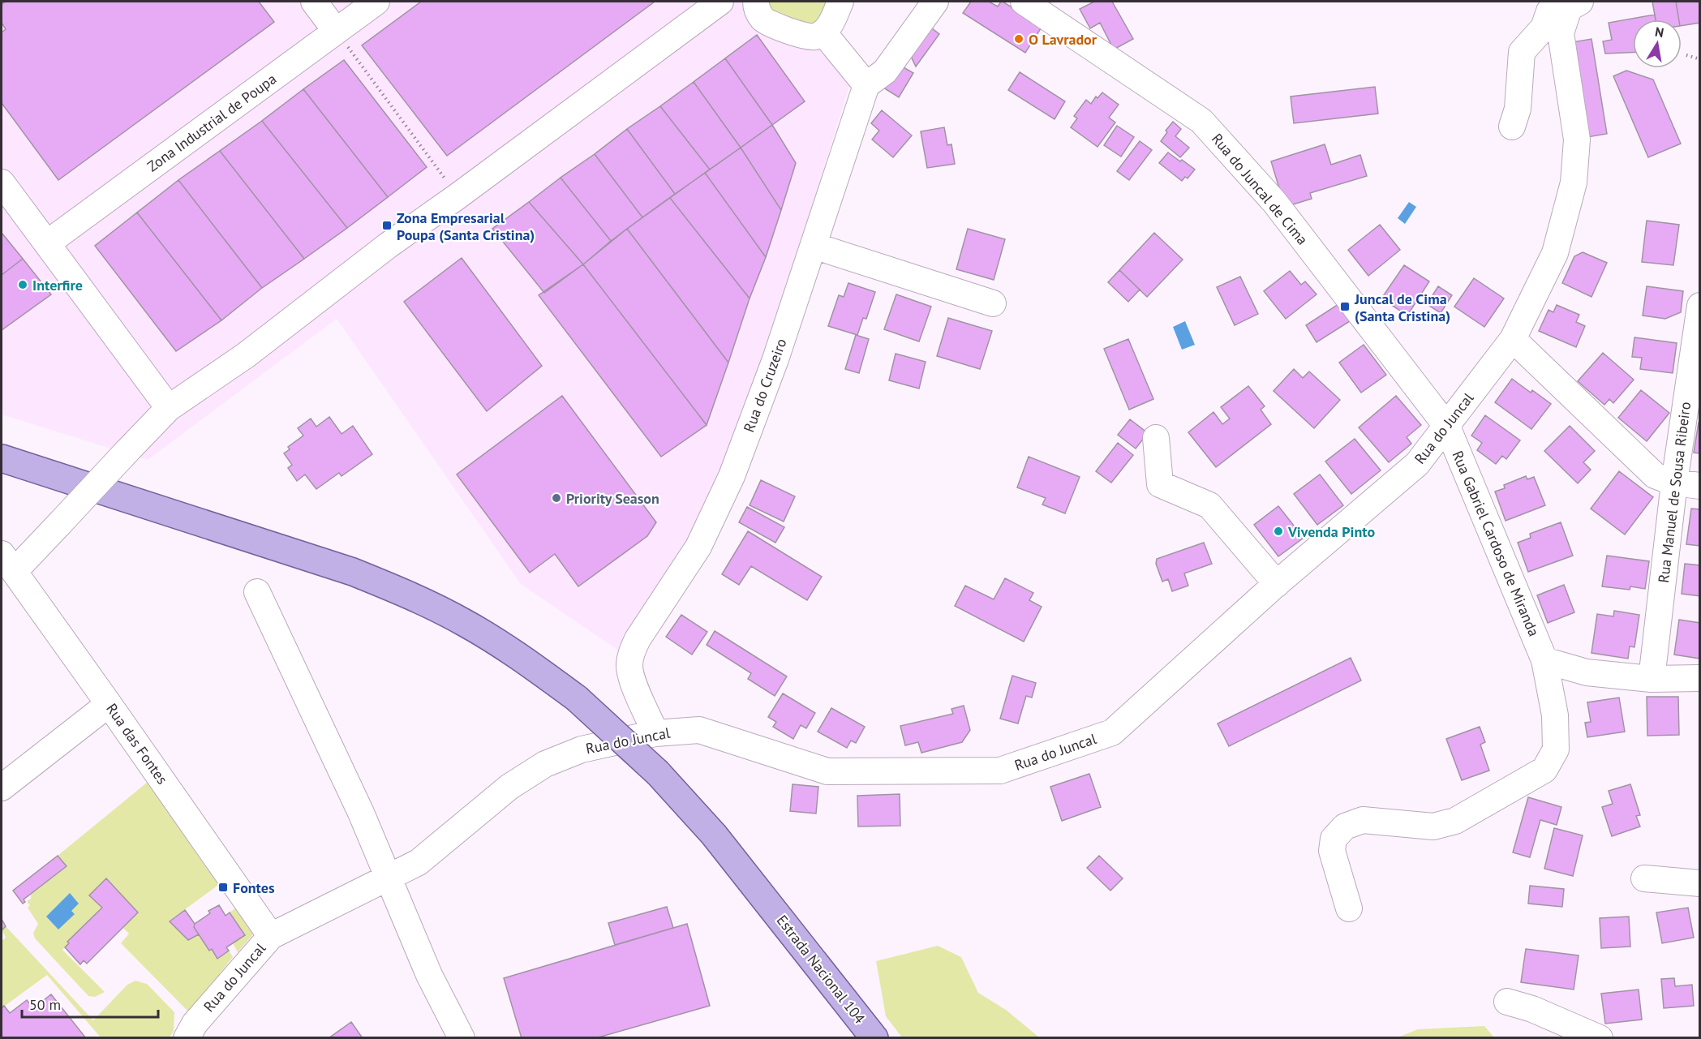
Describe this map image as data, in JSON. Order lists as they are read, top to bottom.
{
  "streets": {
    "main road": ["Estrada Nacional 104"],
    "street": [
      "Zona Industrial de Poupa",
      "Rua do Juncal de Cima",
      "Rua do Cruzeiro",
      "Rua do Juncal",
      "Rua Manuel de Sousa Ribeiro",
      "Rua Gabriel Cardoso de Miranda",
      "Rua das Fontes"
    ]
  },
  "crossings": [
    ["Rua do Juncal de Cima", "Rua do Juncal"],
    ["Rua do Juncal de Cima", "Rua Gabriel Cardoso de Miranda"],
    ["Rua do Cruzeiro", "Rua do Juncal"],
    ["Rua do Juncal", "Rua Gabriel Cardoso de Miranda"],
    ["Rua do Juncal", "Rua das Fontes"]
  ],
  "places": {
    "other": [
      "O Lavrador",
      "Interfire",
      "Priority Season",
      "Vivenda Pinto"
    ],
    "transit": ["Zona Empresarial Poupa (Santa Cristina)", "Juncal de Cima (Santa Cristina)", "Fontes"]
  },
  "scale_bar": "50 m",
  "north": "top"
}
